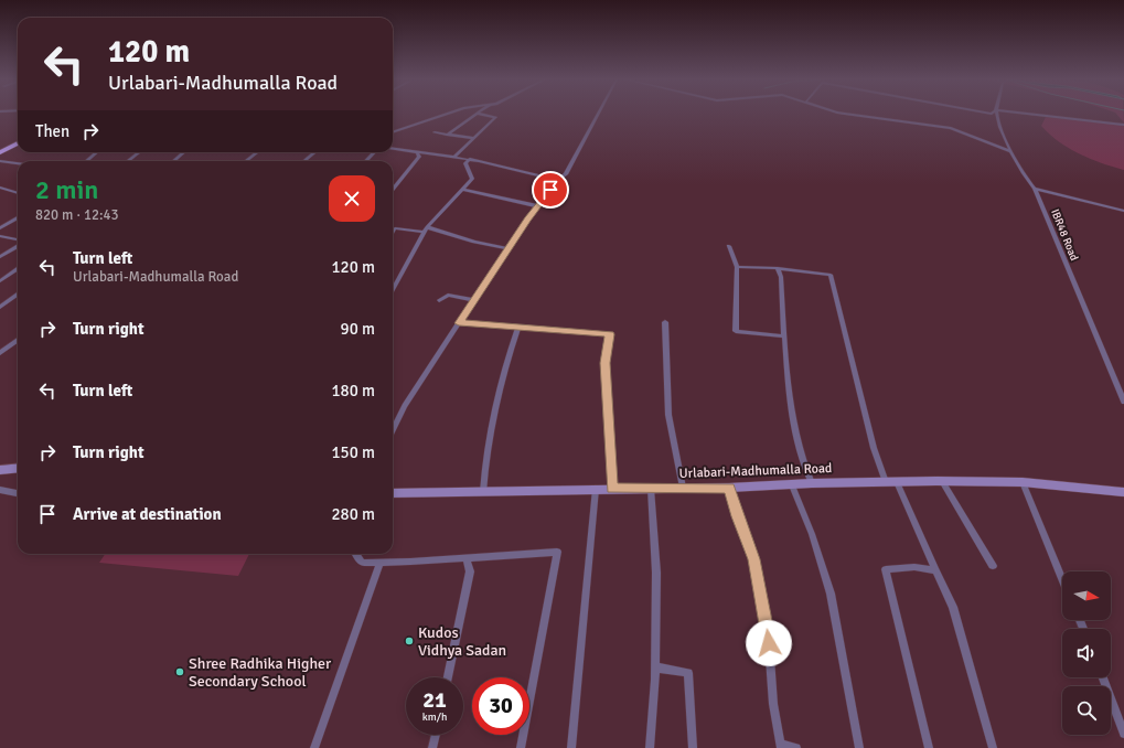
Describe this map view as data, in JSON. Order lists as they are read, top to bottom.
{
  "streets": {
    "main road": ["Urlabari-Madhumalla Road"],
    "street": ["IBR48 Road"]
  },
  "places": ["Kudos Vidhya Sadan", "Shree Radhika Higher Secondary School"],
  "north": "right",
  "page": {
    "turn": ["120 m", "Urlabari-Madhumalla Road"],
    "then": "Then",
    "heading": ["2 min", "820 m · 12:43"],
    "list": [
      {
        "name": "Turn left",
        "note": "Urlabari-Madhumalla Road",
        "value": "120 m"
      },
      {
        "name": "Turn right",
        "value": "90 m"
      },
      {
        "name": "Turn left",
        "value": "180 m"
      },
      {
        "name": "Turn right",
        "value": "150 m"
      },
      {
        "name": "Arrive at destination",
        "value": "280 m"
      }
    ],
    "speed": "21 km/h",
    "limit": "30"
  }
}
